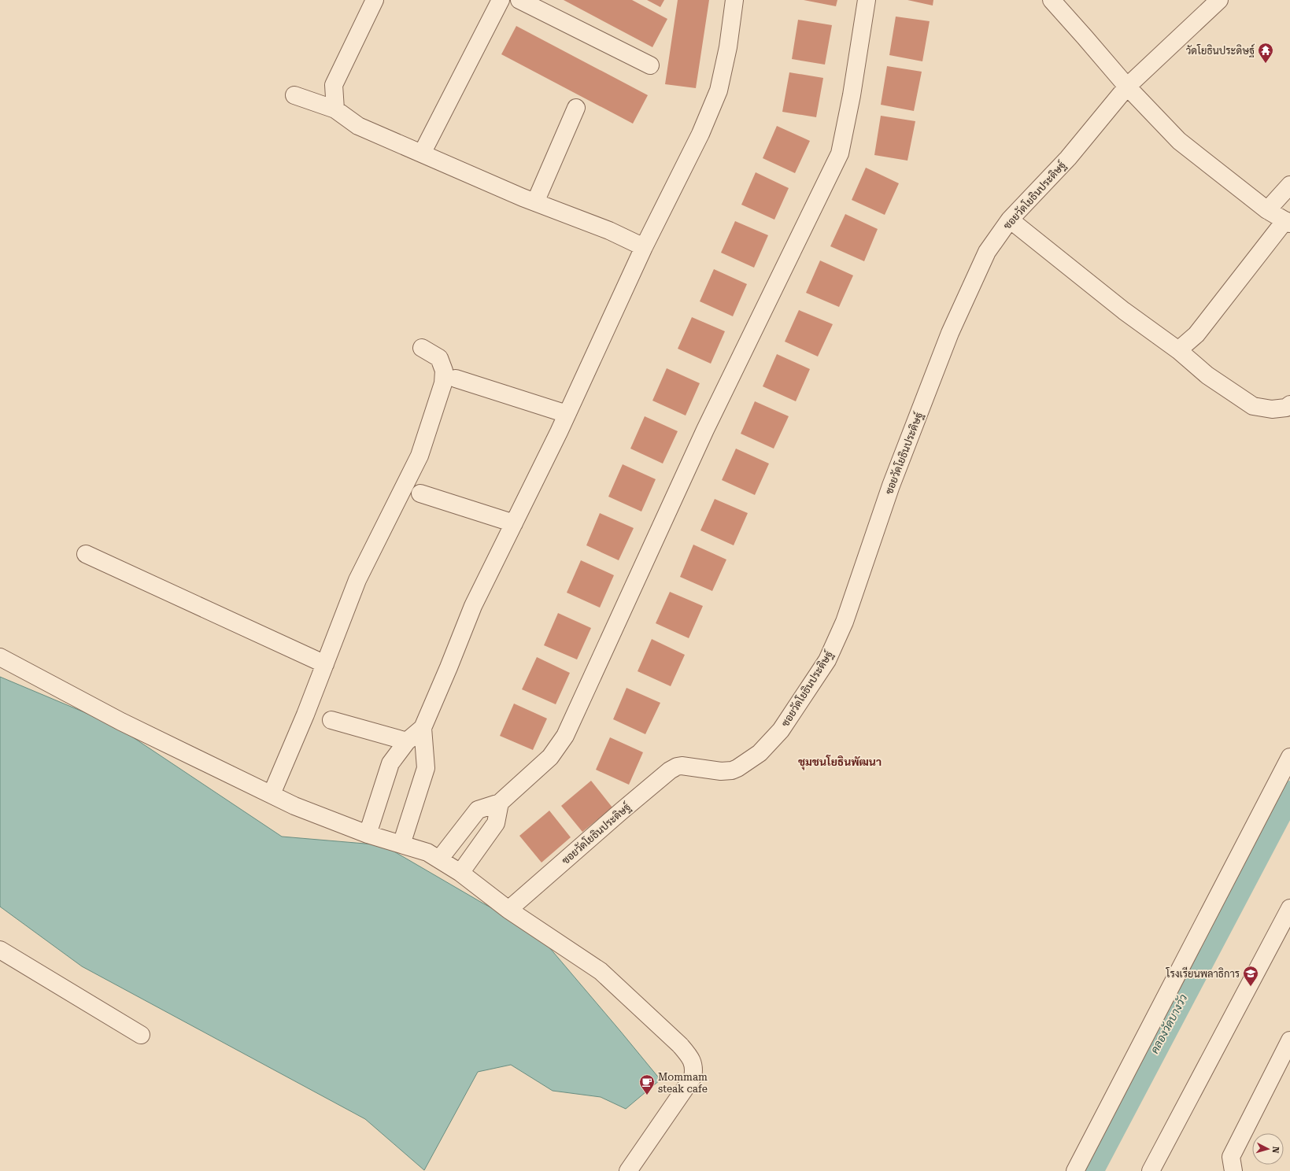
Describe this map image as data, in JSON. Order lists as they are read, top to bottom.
{
  "streets": {
    "street": ["ซอยวัดโยธินประดิษฐ์"]
  },
  "districts": ["ชุมชนโยธินพัฒนา"],
  "water": ["คลองวัดบางวัว"],
  "places": {
    "temple": ["วัดโยธินประดิษฐ์"],
    "school or university": ["โรงเรียนพลาธิการ"],
    "cafe": ["Mommam steak cafe"]
  },
  "north": "right"
}
